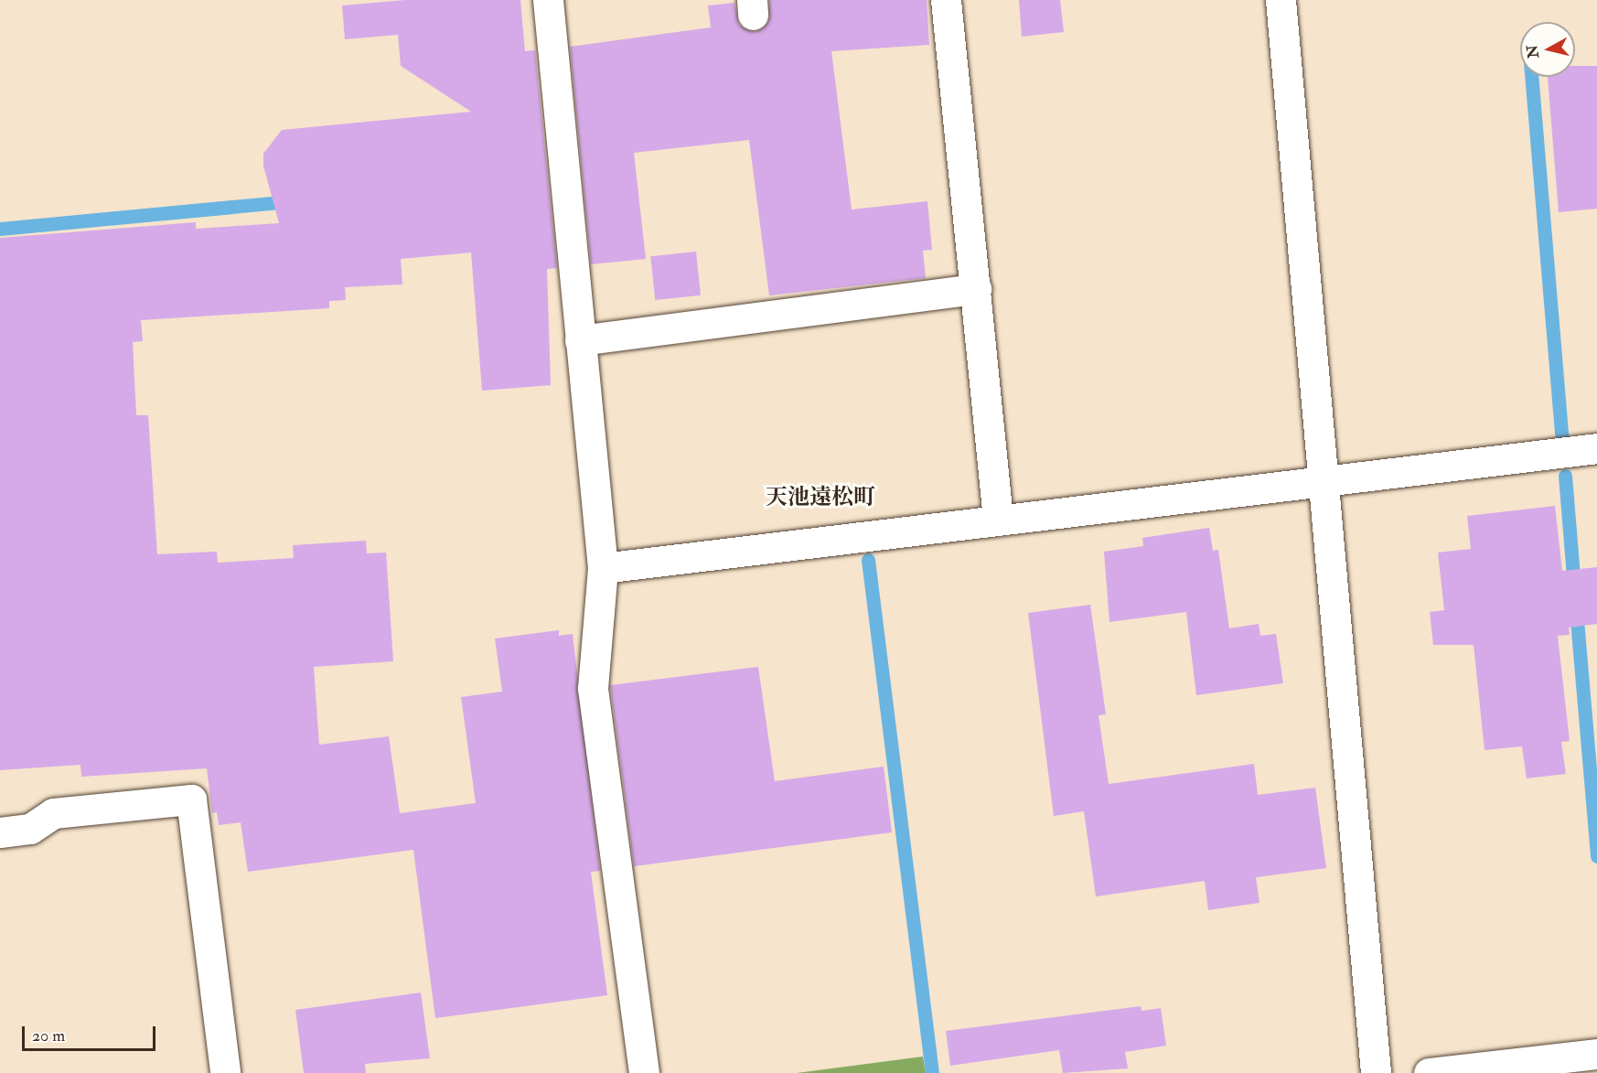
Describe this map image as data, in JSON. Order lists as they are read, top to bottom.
{
  "districts": ["天池遠松町"],
  "scale_bar": "20 m",
  "north": "left"
}
